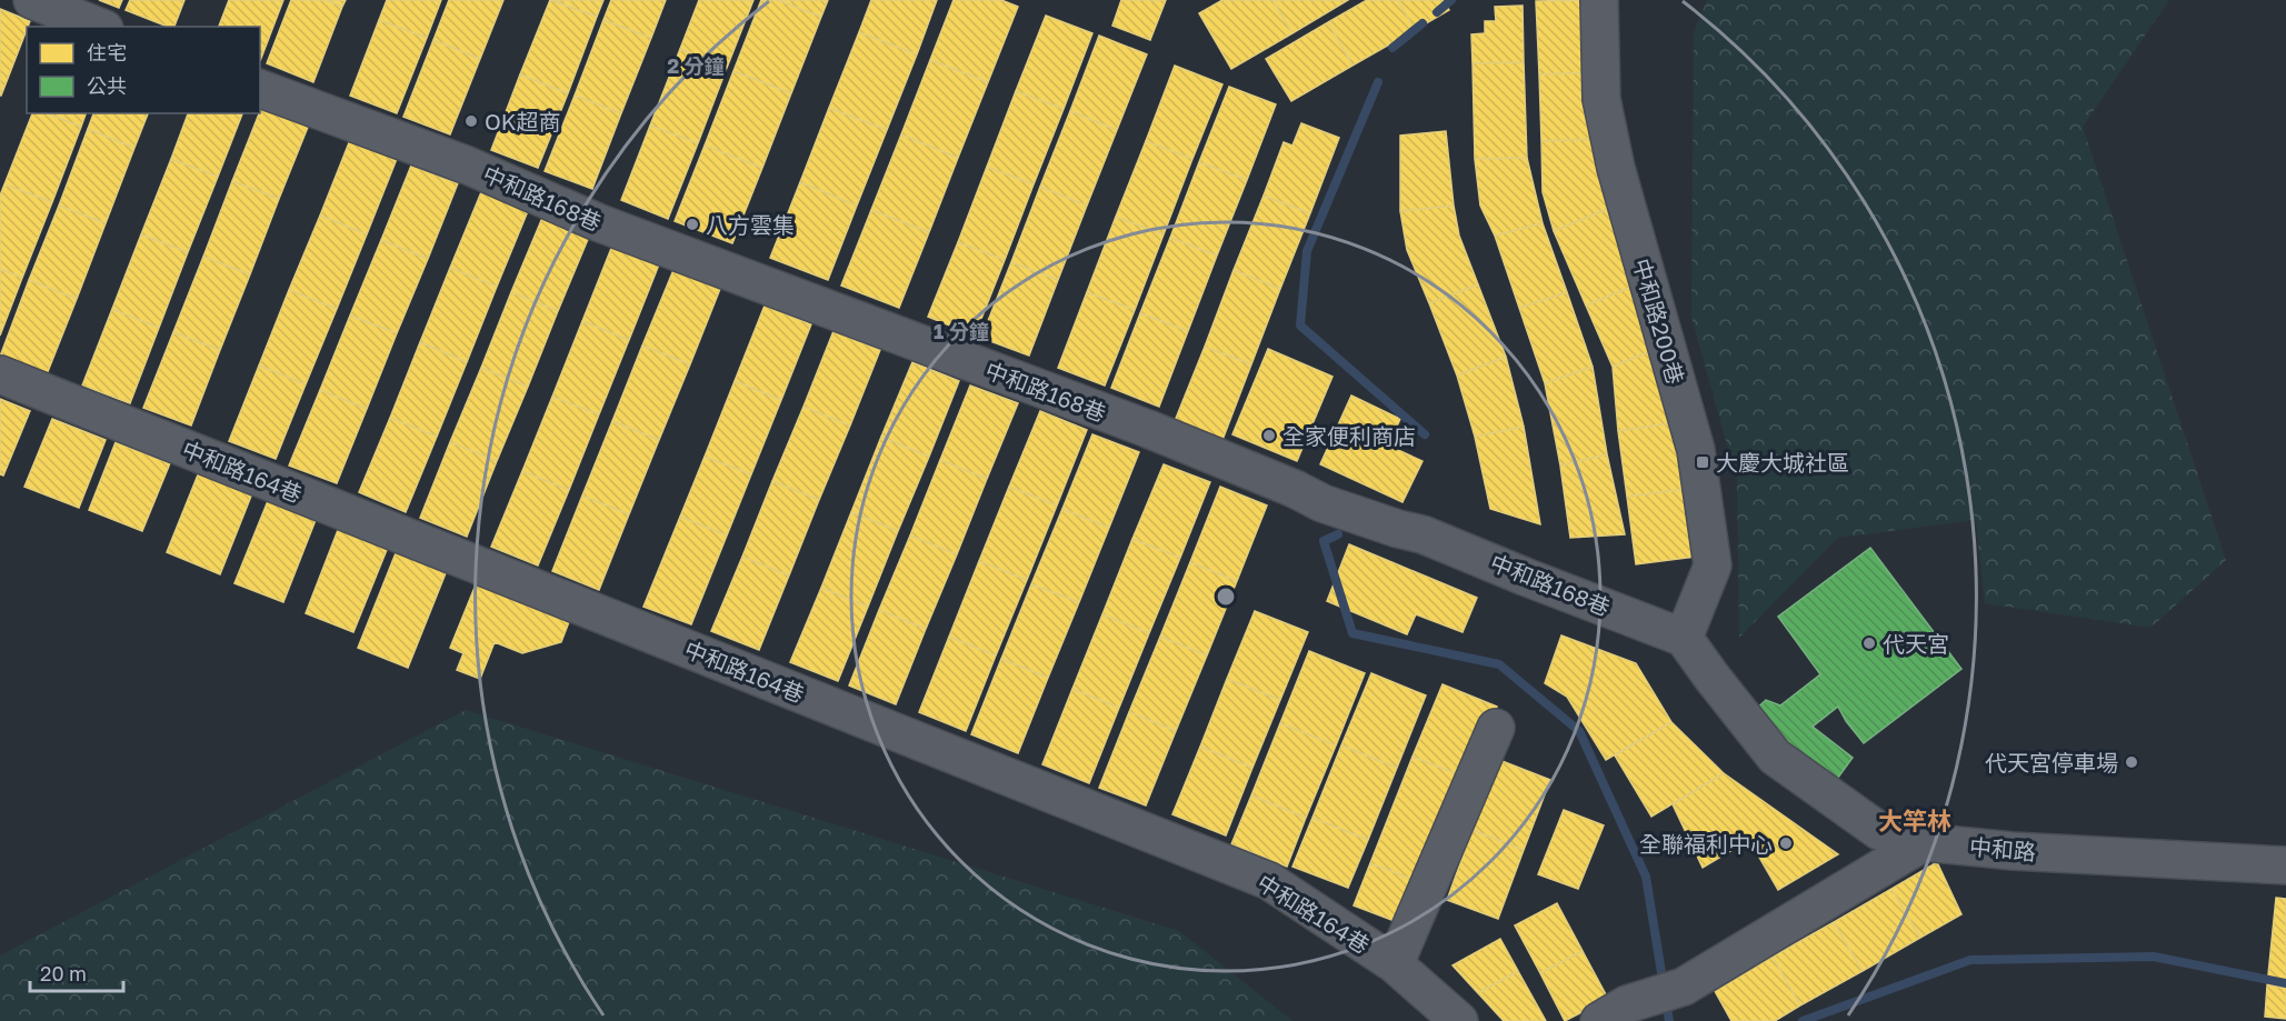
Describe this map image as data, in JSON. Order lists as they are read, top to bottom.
{
  "streets": {
    "street": [
      "中和路168巷",
      "中和路200巷",
      "中和路164巷",
      "中和路"
    ]
  },
  "crossings": [
    ["中和路168巷", "中和路200巷"],
    ["中和路168巷", "中和路"],
    ["中和路200巷", "中和路"]
  ],
  "districts": ["大竿林"],
  "places": {
    "other": [
      "OK超商",
      "八方雲集",
      "全家便利商店",
      "代天宮",
      "代天宮停車場",
      "全聯福利中心"
    ],
    "transit": ["大慶大城社區"]
  },
  "legend": ["住宅", "公共"],
  "scale_bar": "20 m",
  "rings": ["2 分鐘", "1 分鐘"]
}
